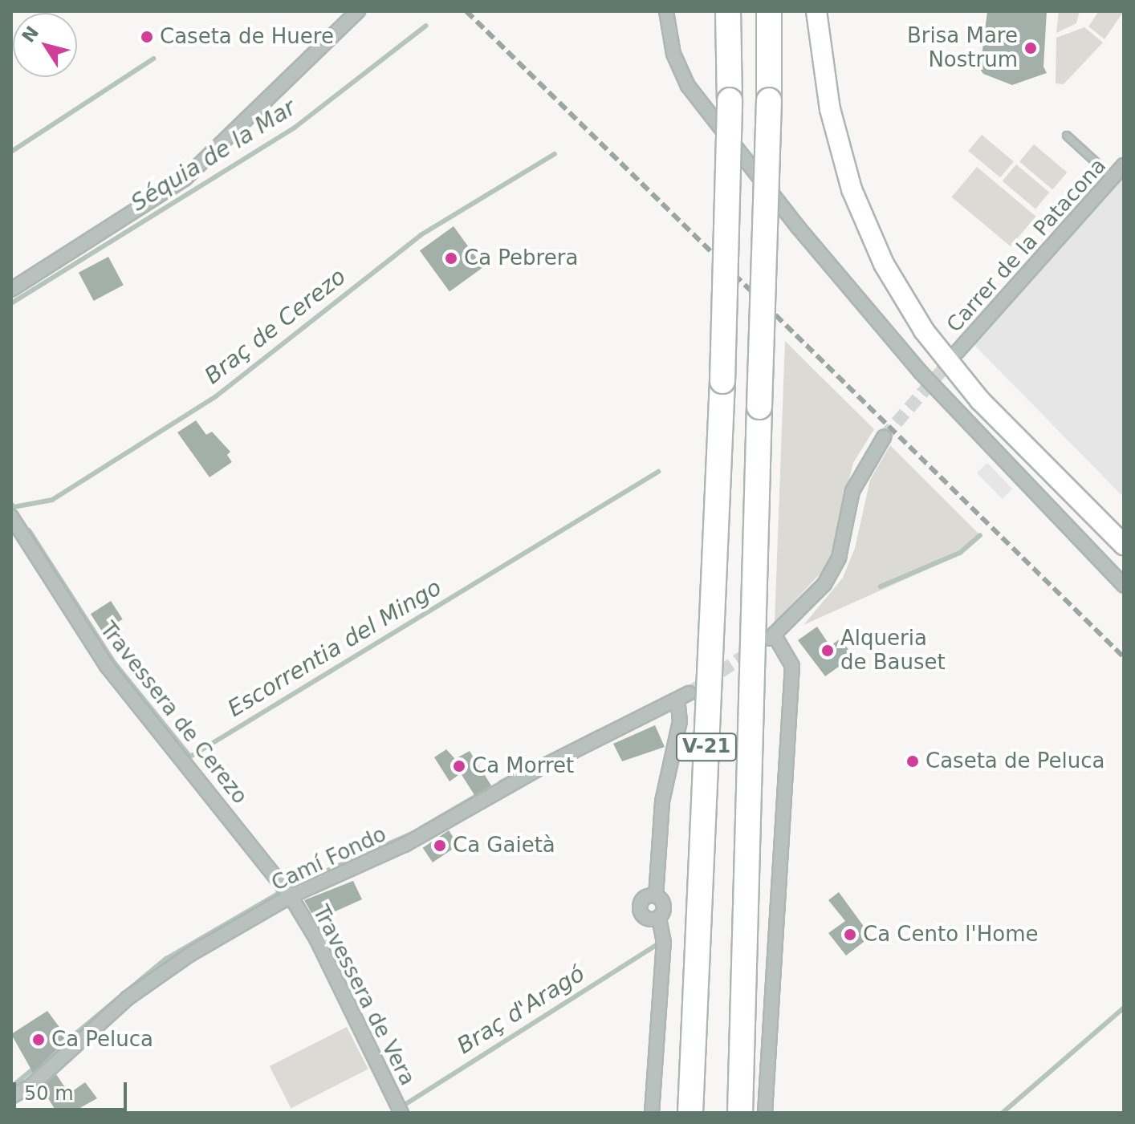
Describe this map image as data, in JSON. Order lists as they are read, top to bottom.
{
  "streets": {
    "highway": ["V-21"],
    "street": [
      "Carrer de la Patacona",
      "Travessera de Cerezo",
      "Camí Fondo",
      "Travessera de Vera"
    ]
  },
  "crossings": [
    ["Travessera de Cerezo", "Camí Fondo"],
    ["Travessera de Cerezo", "Travessera de Vera"],
    ["Camí Fondo", "Travessera de Vera"]
  ],
  "water": [
    "Séquia de la Mar",
    "Braç de Cerezo",
    "Escorrentia del Mingo",
    "Braç d'Aragó"
  ],
  "places": [
    "Caseta de Huere",
    "Brisa Mare Nostrum",
    "Ca Pebrera",
    "Alqueria de Bauset",
    "Caseta de Peluca",
    "Ca Morret",
    "Ca Gaietà",
    "Ca Cento l'Home",
    "Ca Peluca"
  ],
  "scale_bar": "50 m",
  "north": "top left"
}
